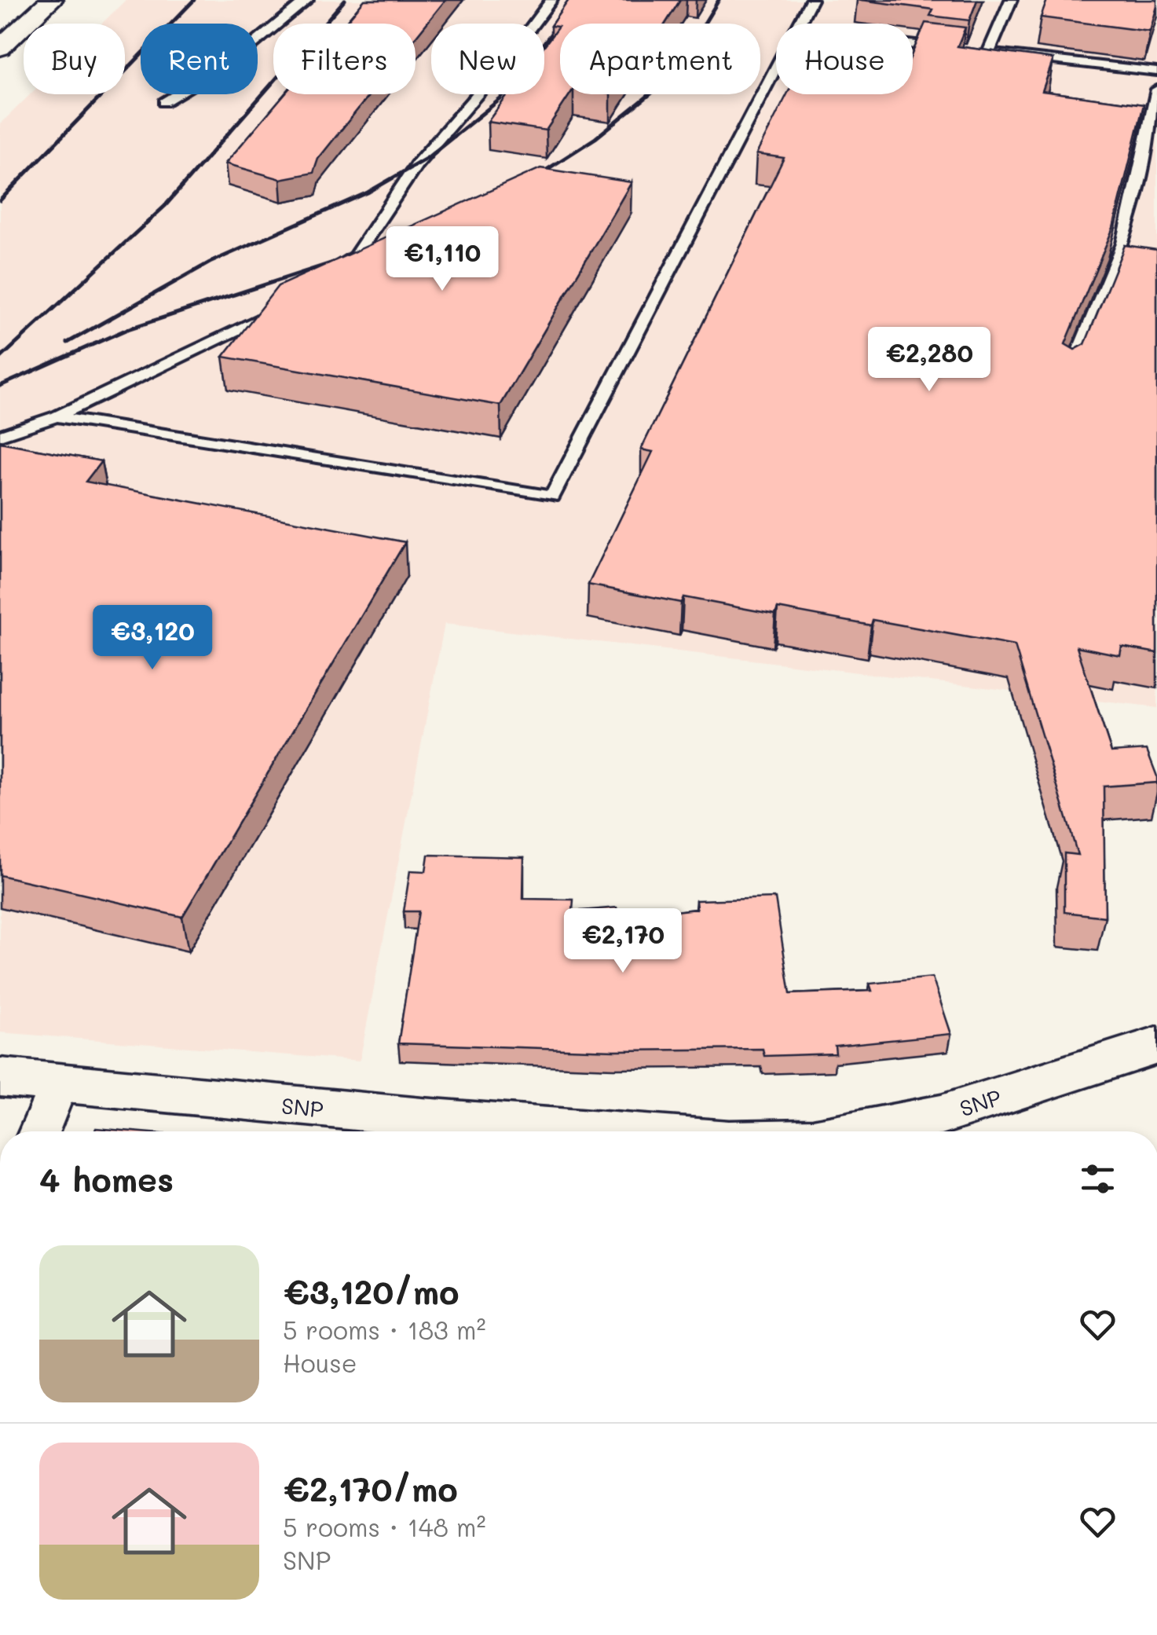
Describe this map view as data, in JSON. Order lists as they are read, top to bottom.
{
  "streets": {
    "street": ["SNP"]
  },
  "page": {
    "chip": [
      "Buy",
      "Rent",
      "Filters",
      "New",
      "Apartment",
      "House"
    ],
    "price": [
      "€1,110",
      "€2,280",
      "€3,120",
      "€2,170"
    ],
    "heading": "4 homes",
    "list": [
      {
        "name": "€3,120/mo",
        "note": "5 rooms · 183 m² · House"
      },
      {
        "name": "€2,170/mo",
        "note": "5 rooms · 148 m² · SNP"
      }
    ]
  }
}
